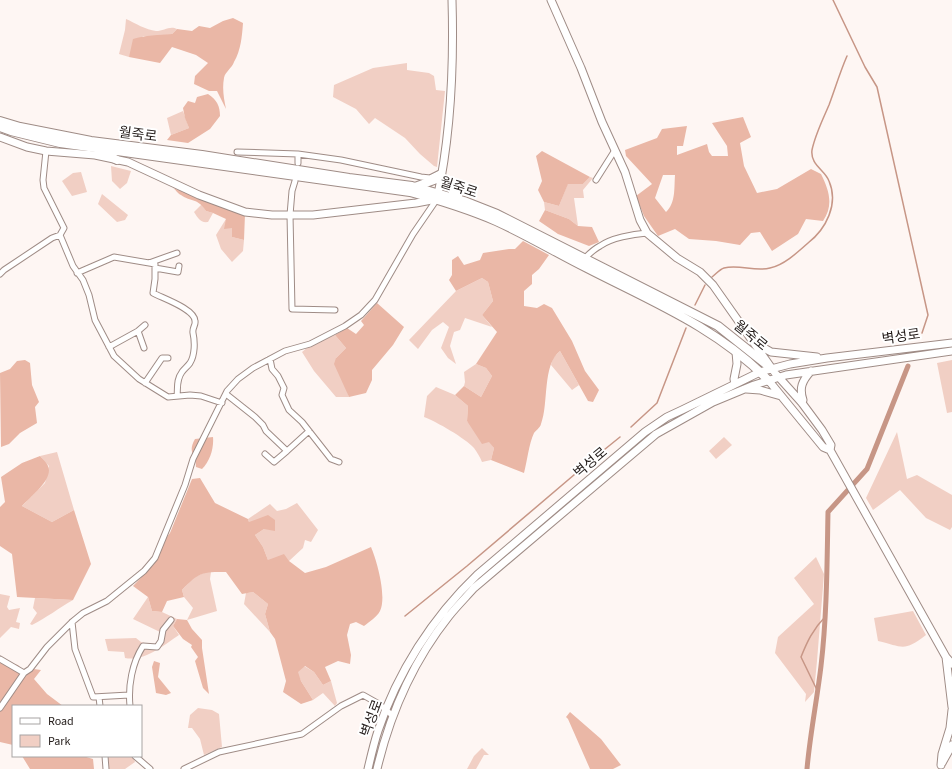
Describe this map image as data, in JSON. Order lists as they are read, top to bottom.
{
  "streets": {
    "main road": ["월죽로", "벽성로"]
  },
  "crossings": [
    ["월죽로", "벽성로"]
  ],
  "legend": ["Road", "Park"]
}
